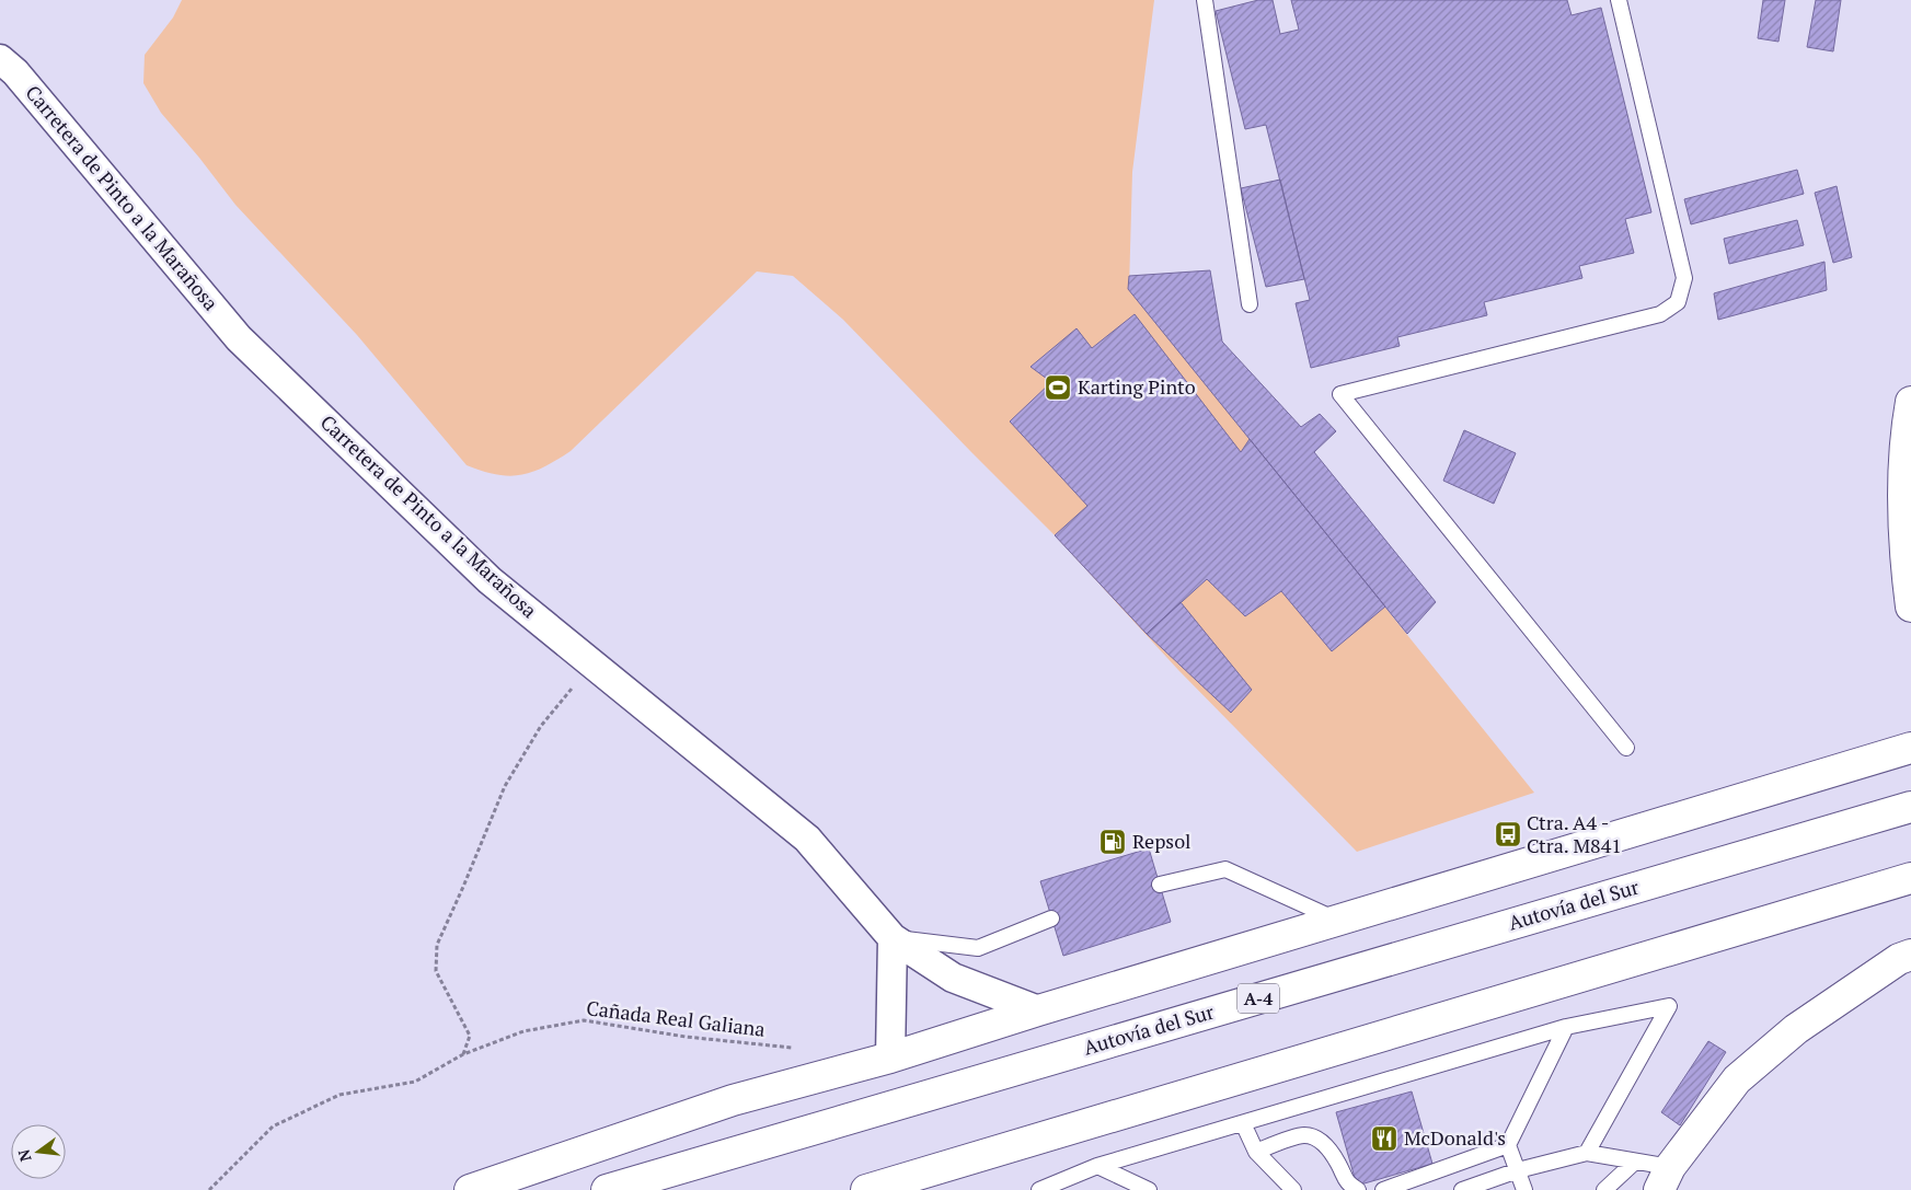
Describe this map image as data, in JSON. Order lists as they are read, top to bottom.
{
  "streets": {
    "main road": ["Autovía del Sur", "A-4"],
    "street": ["Carretera de Pinto a la Marañosa"],
    "path": ["Cañada Real Galiana"]
  },
  "places": {
    "sports": ["Karting Pinto"],
    "bus stop": ["Ctra. A4 - Ctra. M841"],
    "fuel station": ["Repsol"],
    "restaurant": ["McDonald's"]
  },
  "north": "left"
}
